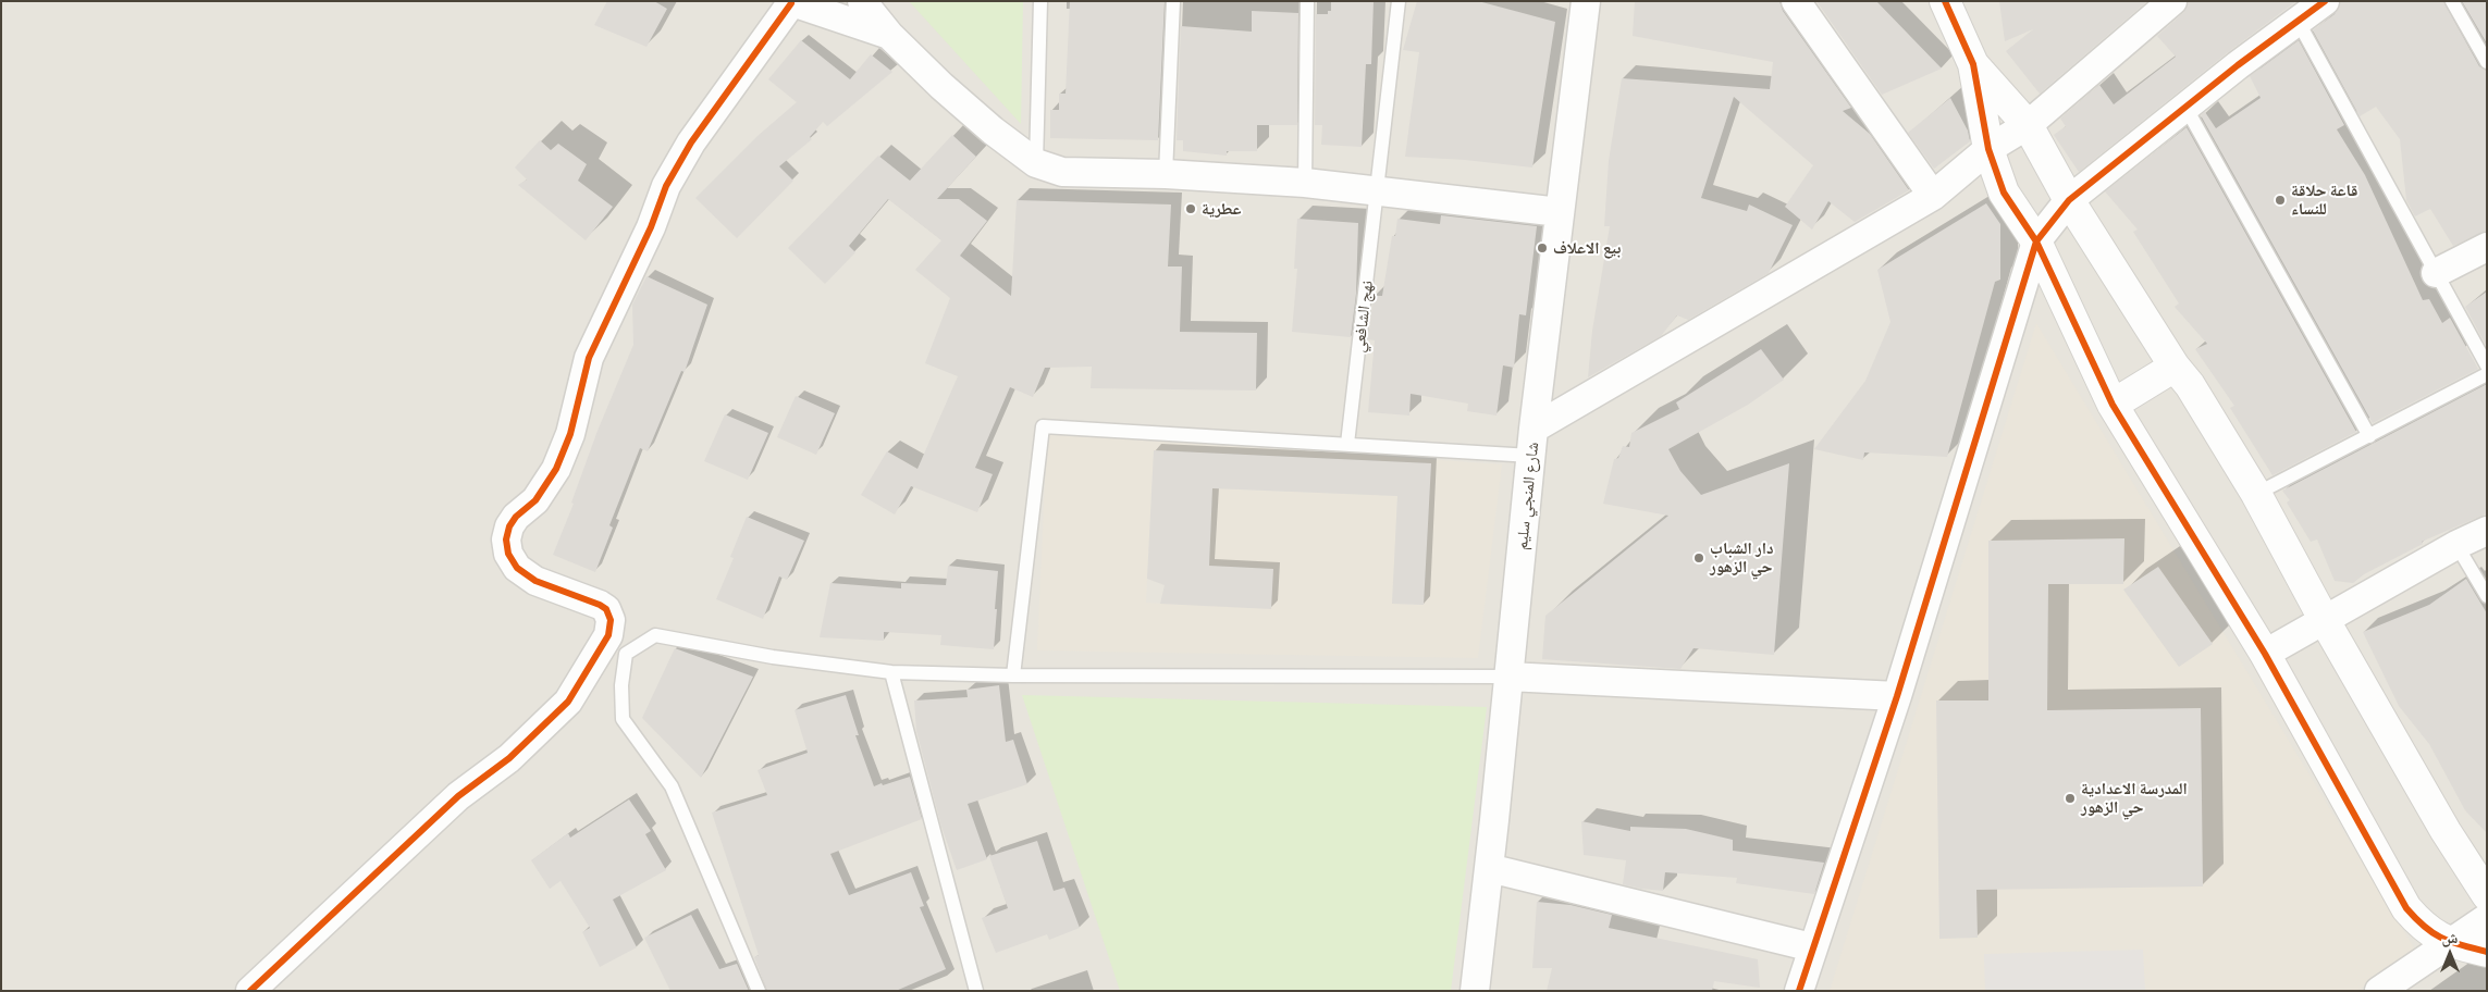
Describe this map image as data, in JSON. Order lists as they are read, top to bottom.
{
  "streets": {
    "street": ["شارع المنجي سليم"],
    "lane": ["نهج الشافعي"]
  },
  "places": [
    "قاعة حلاقة للنساء",
    "عطرية",
    "بيع الاعلاف",
    "دار الشباب حي الزهور",
    "المدرسة الاعدادية حي الزهور"
  ],
  "north": "top"
}
